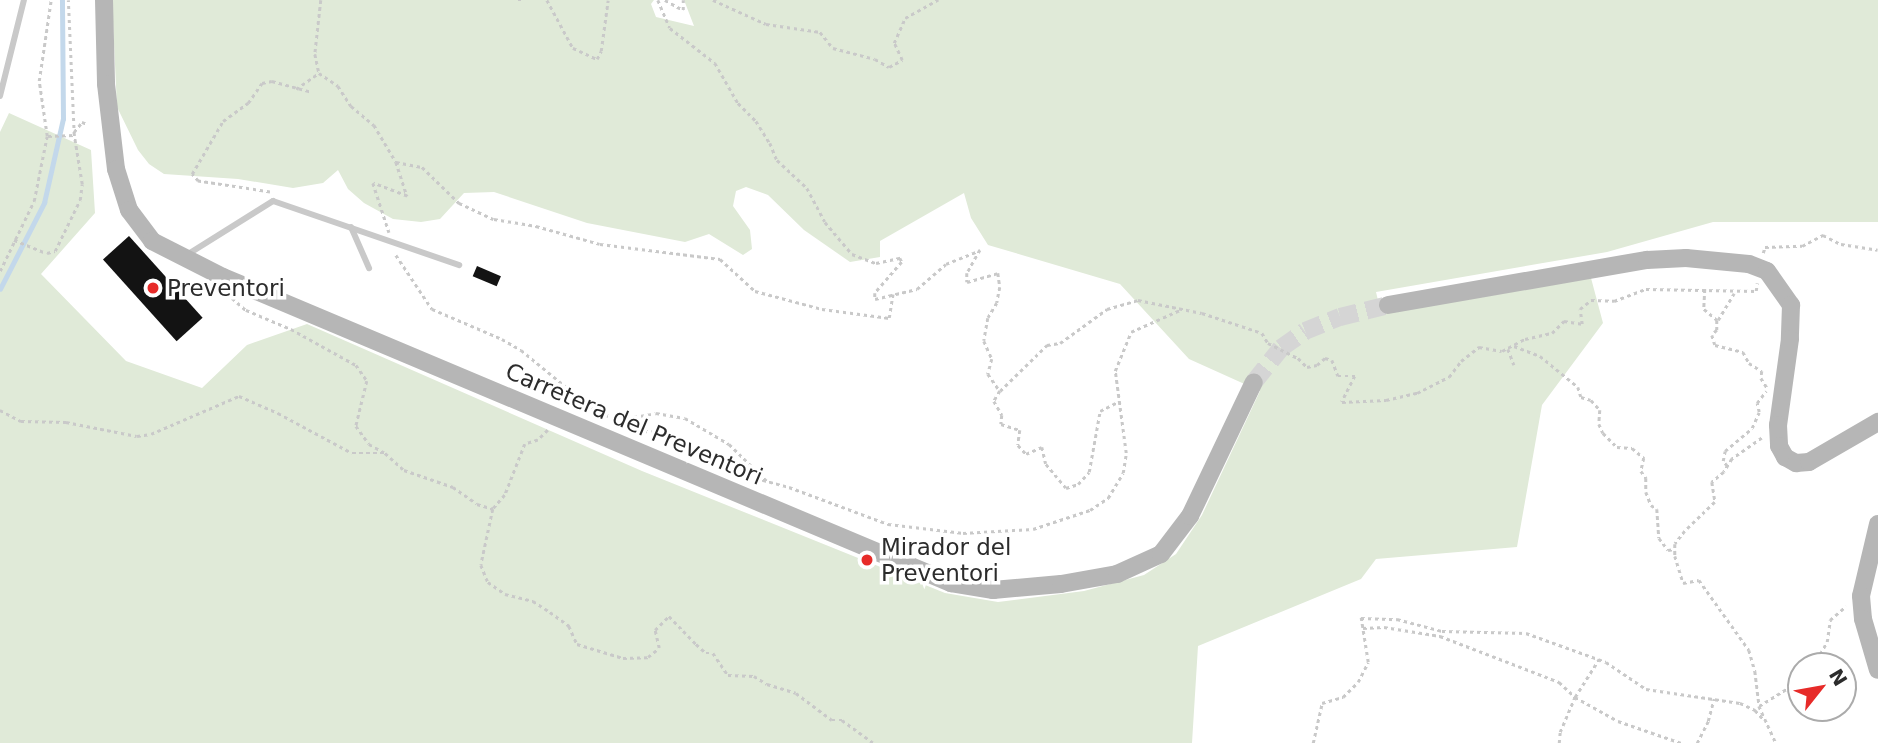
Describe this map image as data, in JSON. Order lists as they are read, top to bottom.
{
  "streets": {
    "street": ["Carretera del Preventori"]
  },
  "places": ["Preventori", "Mirador del Preventori"],
  "north": "top right"
}
